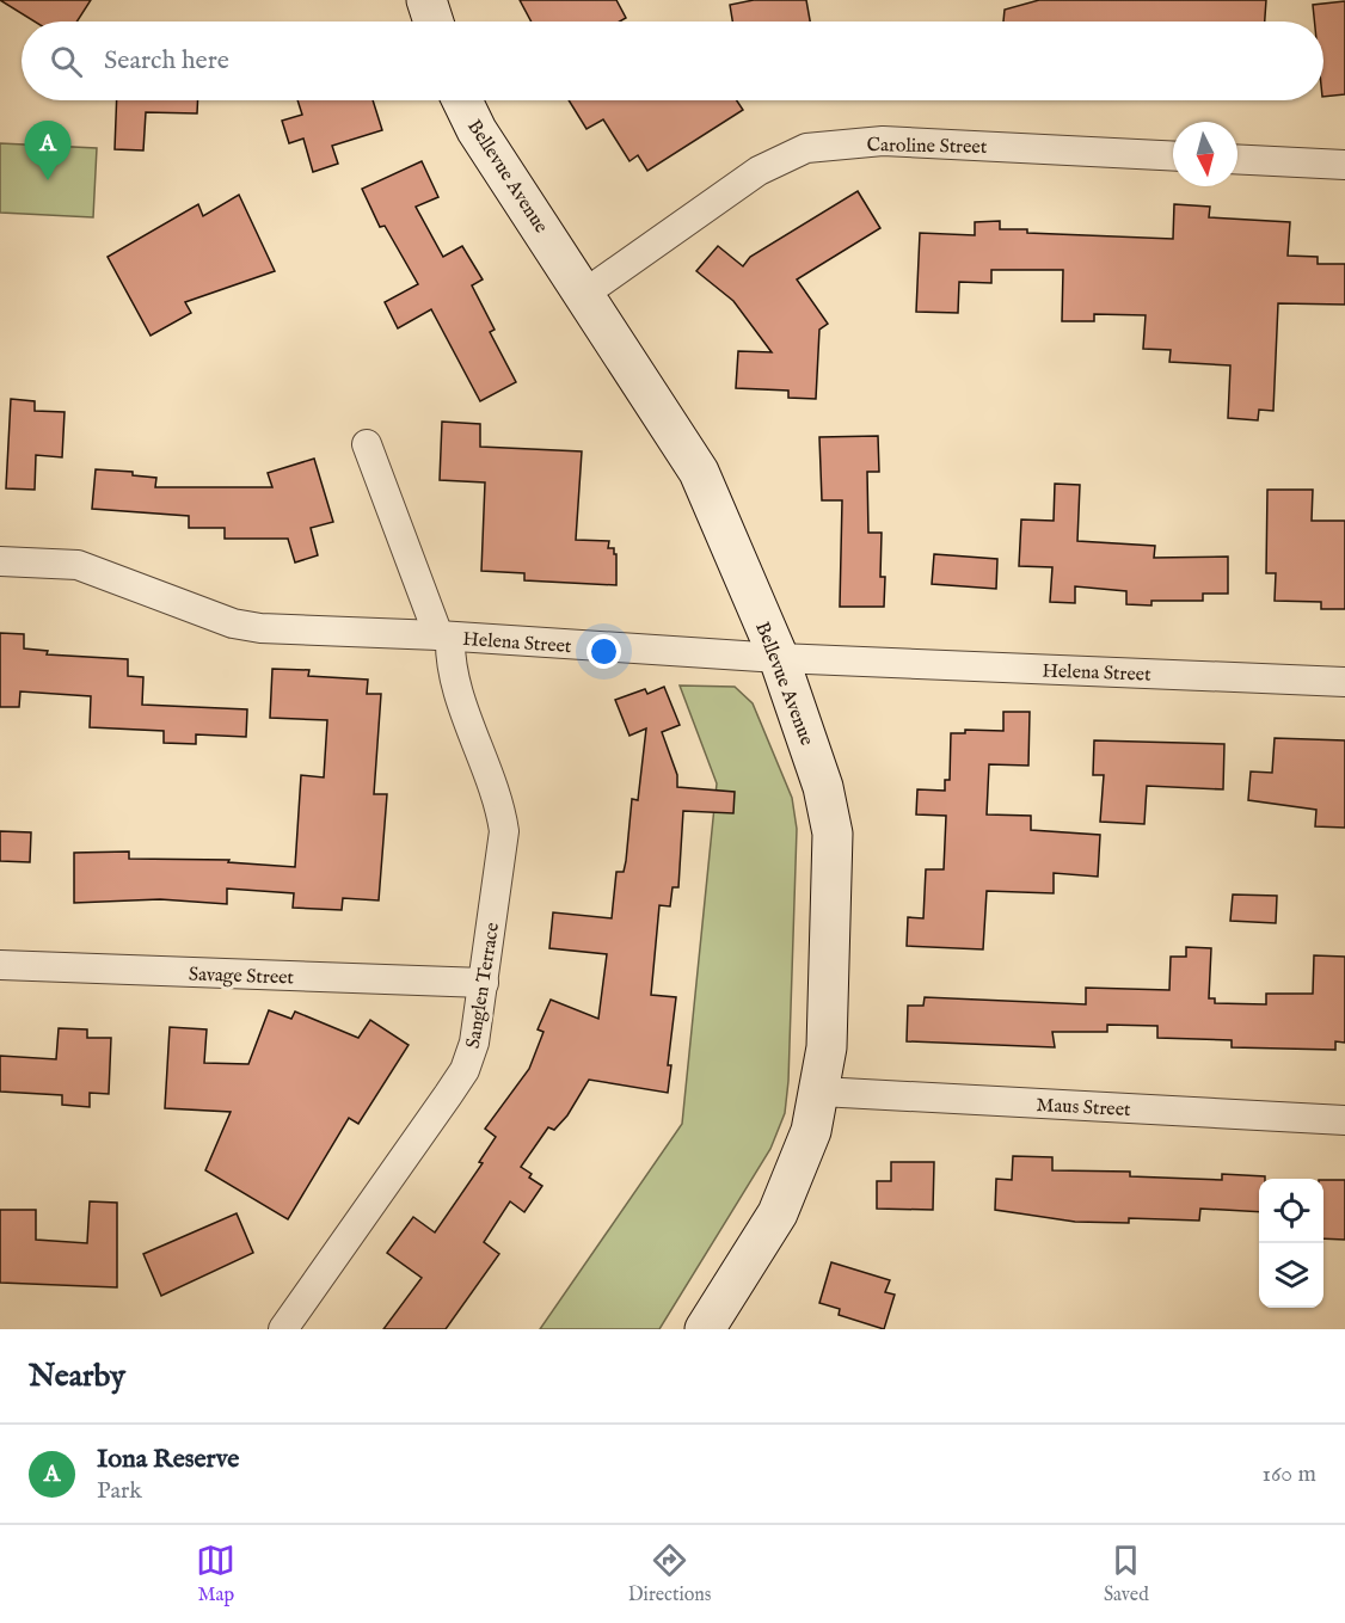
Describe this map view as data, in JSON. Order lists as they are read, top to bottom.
{
  "streets": {
    "street": [
      "Caroline Street",
      "Bellevue Avenue",
      "Helena Street",
      "Savage Street",
      "Sanglen Terrace",
      "Maus Street"
    ]
  },
  "crossings": [
    ["Caroline Street", "Bellevue Avenue"],
    ["Bellevue Avenue", "Helena Street"],
    ["Bellevue Avenue", "Maus Street"],
    ["Helena Street", "Sanglen Terrace"],
    ["Savage Street", "Sanglen Terrace"]
  ],
  "north": "bottom",
  "page": {
    "search": "Search here",
    "pins": "A",
    "heading": "Nearby",
    "list": [
      {
        "mark": "A",
        "name": "Iona Reserve",
        "note": "Park",
        "value": "160 m"
      }
    ],
    "nav": ["Map", "Directions", "Saved"]
  }
}
